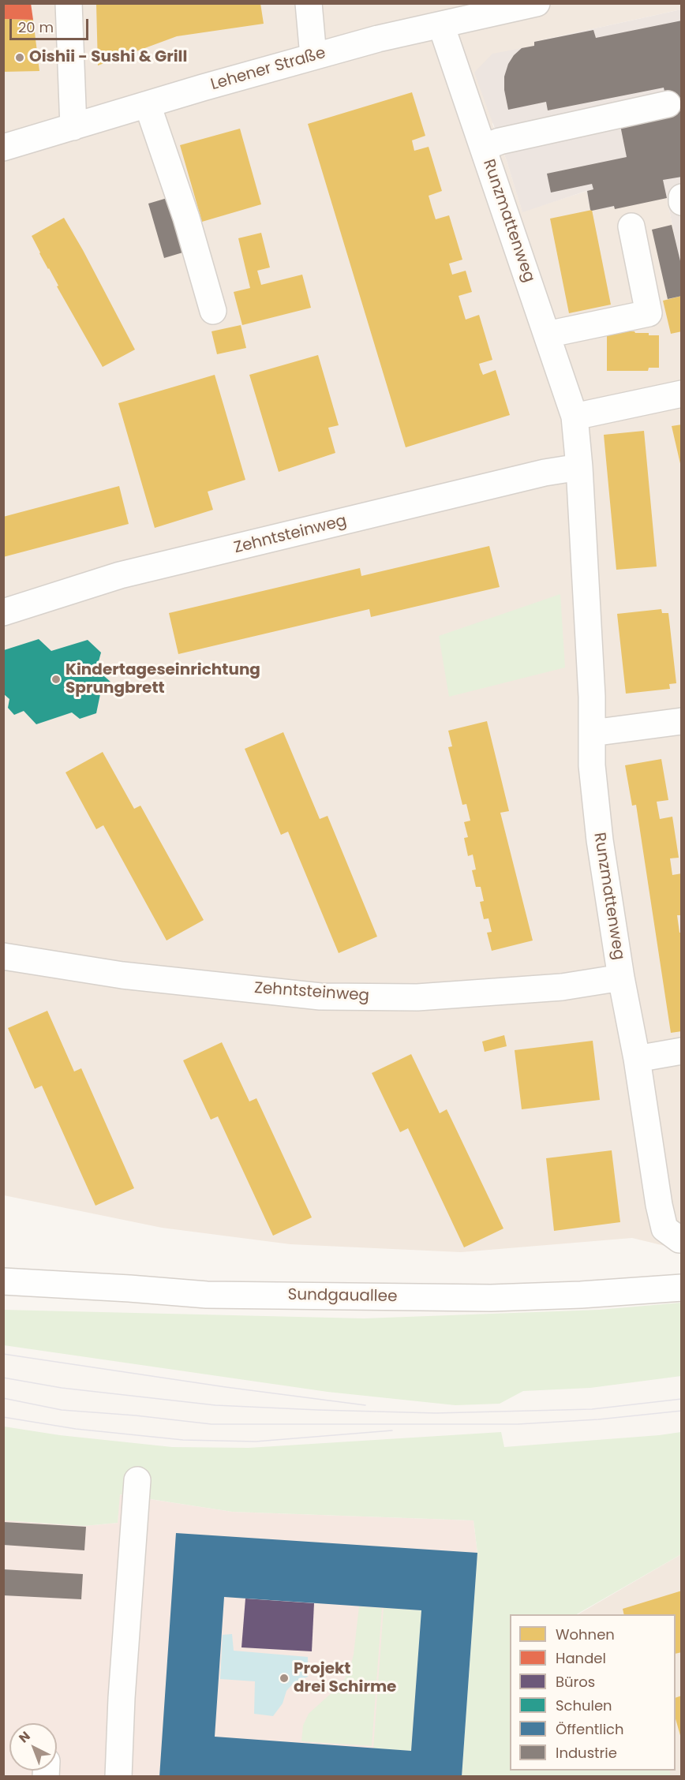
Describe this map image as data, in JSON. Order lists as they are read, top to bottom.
{
  "streets": {
    "street": [
      "Lehener Straße",
      "Runzmattenweg",
      "Zehntsteinweg",
      "Sundgauallee"
    ]
  },
  "crossings": [
    ["Lehener Straße", "Runzmattenweg"],
    ["Runzmattenweg", "Zehntsteinweg"]
  ],
  "places": ["Oishii - Sushi & Grill", "Kindertageseinrichtung Sprungbrett", "Projekt drei Schirme"],
  "legend": [
    "Wohnen",
    "Handel",
    "Büros",
    "Schulen",
    "Öffentlich",
    "Industrie"
  ],
  "scale_bar": "20 m",
  "north": "top left"
}
